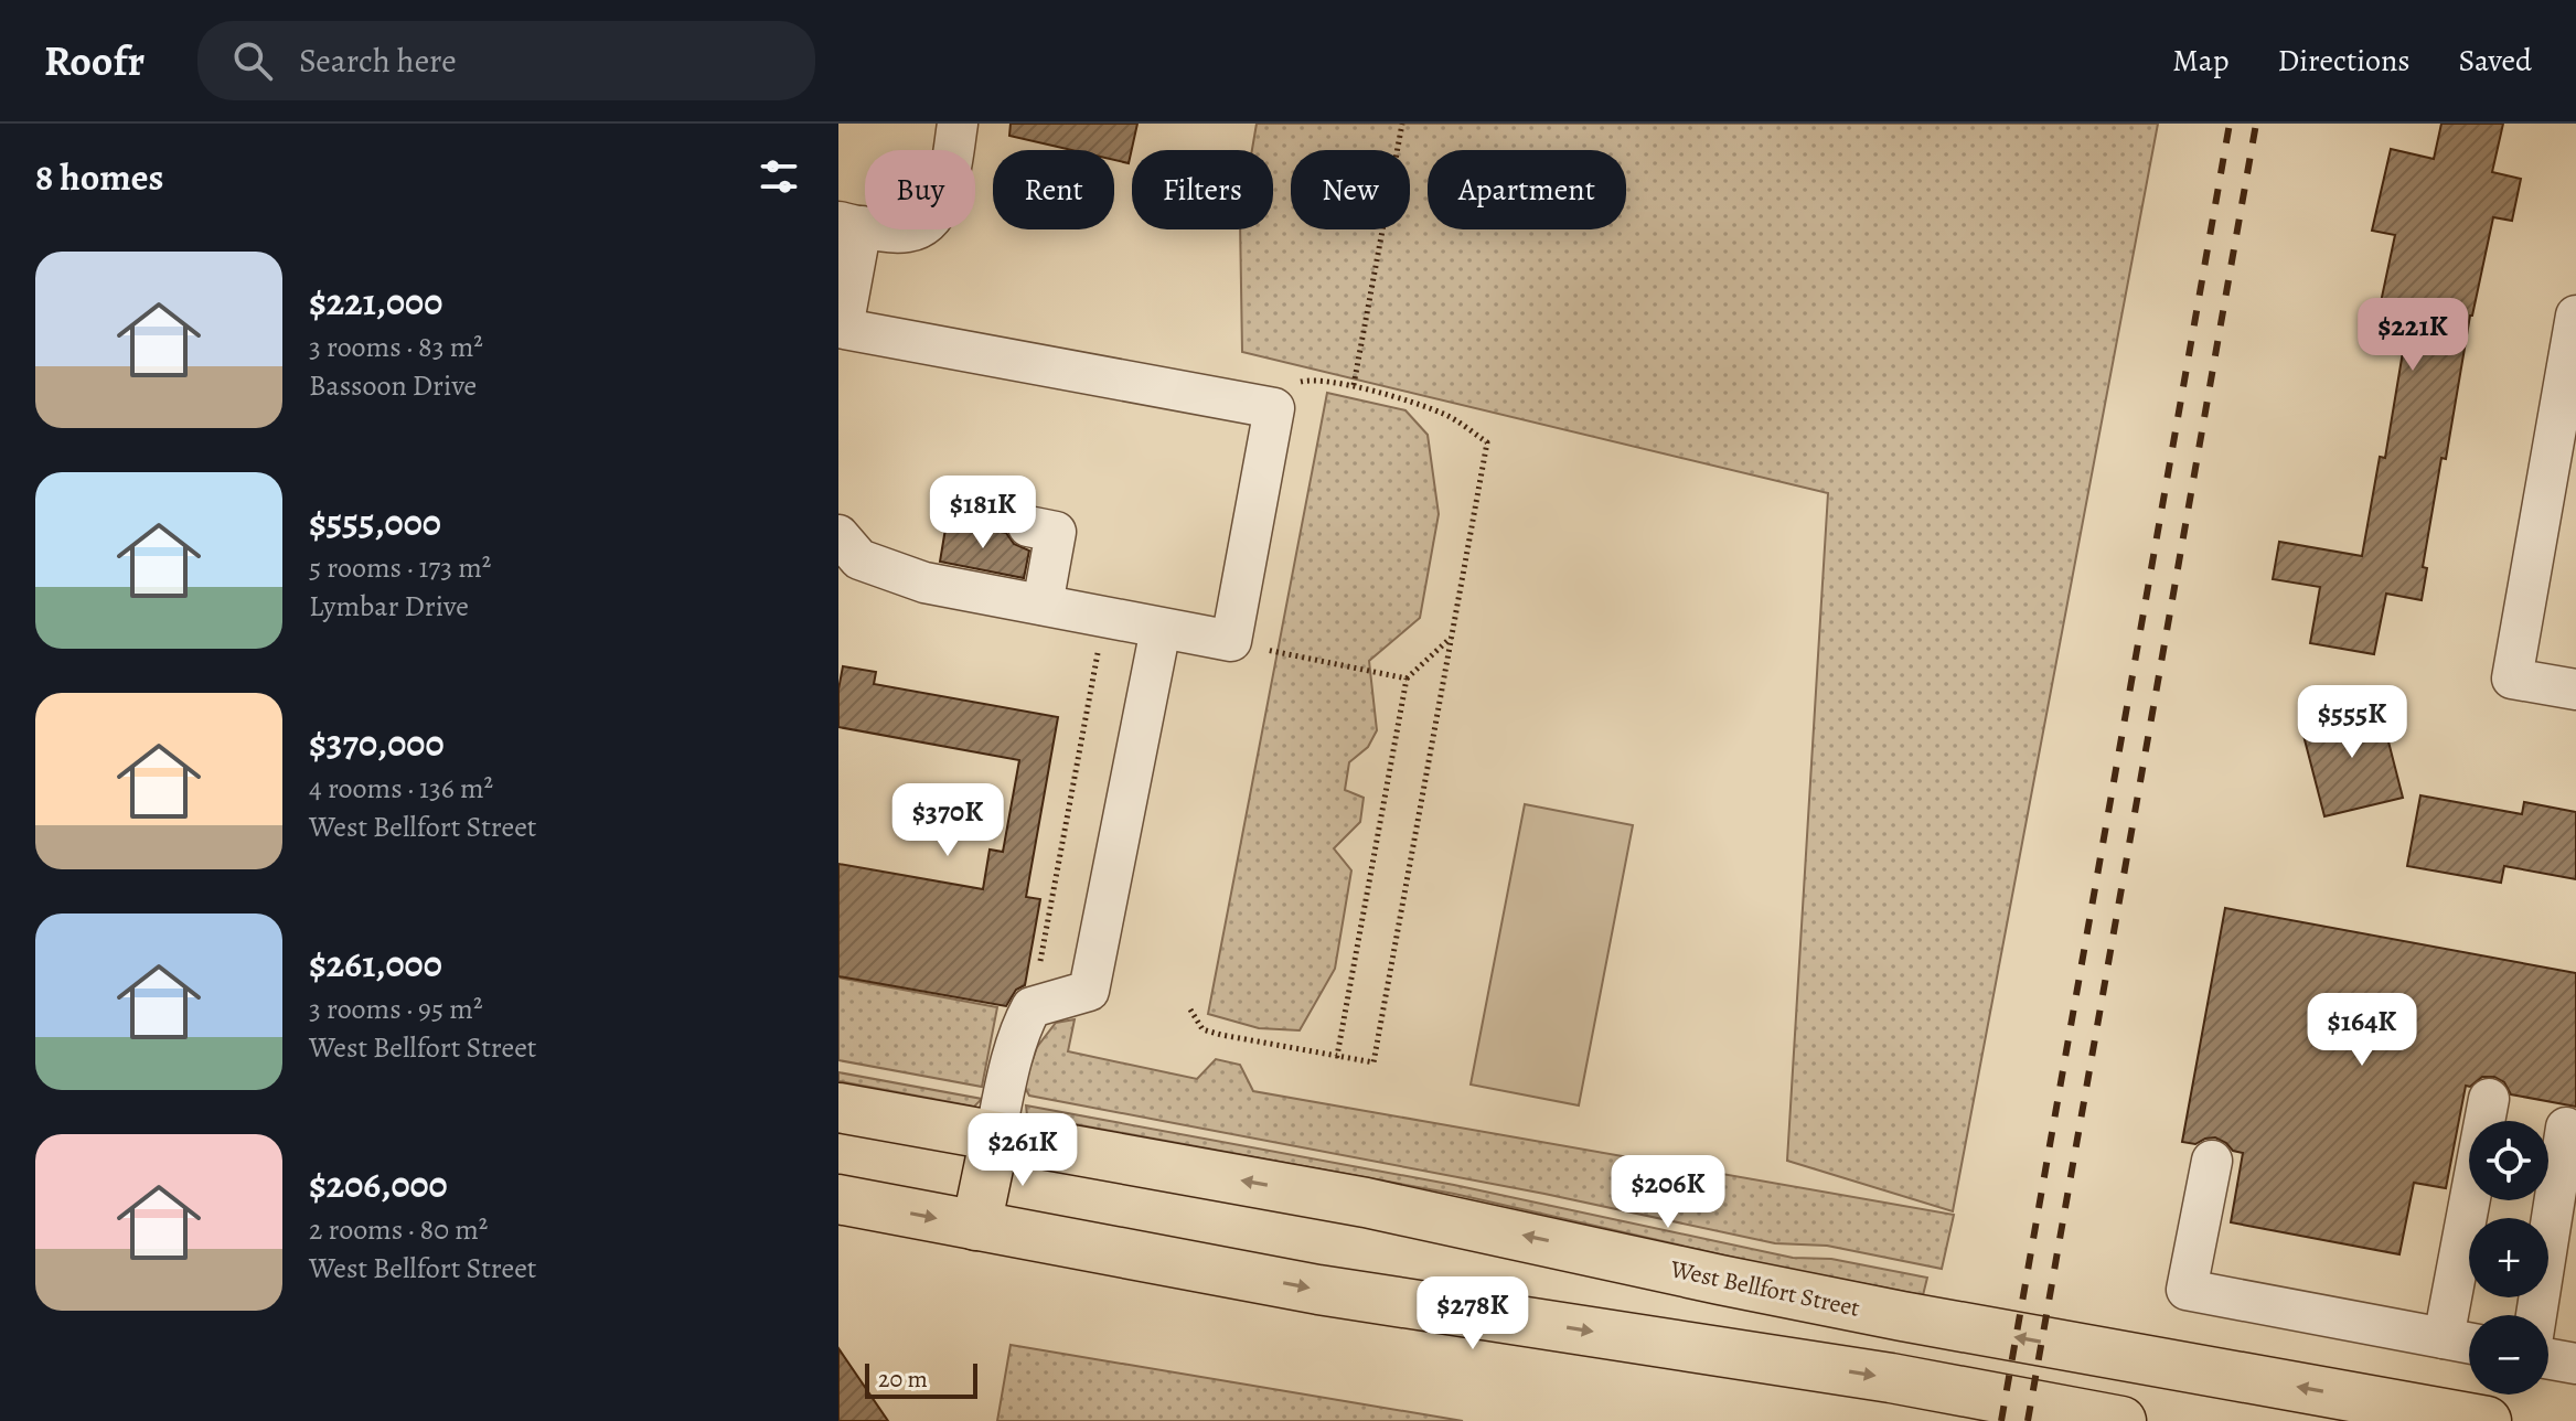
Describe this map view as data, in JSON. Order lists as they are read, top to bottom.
{
  "streets": {
    "main road": ["West Bellfort Street"]
  },
  "scale_bar": "20 m",
  "page": {
    "header": "Roofr",
    "search": "Search here",
    "nav": ["Map", "Directions", "Saved"],
    "heading": "8 homes",
    "chip": [
      "Buy",
      "Rent",
      "Filters",
      "New",
      "Apartment"
    ],
    "list": [
      {
        "name": "$221,000",
        "note": "3 rooms · 83 m² · Bassoon Drive"
      },
      {
        "name": "$555,000",
        "note": "5 rooms · 173 m² · Lymbar Drive"
      },
      {
        "name": "$370,000",
        "note": "4 rooms · 136 m² · West Bellfort Street"
      },
      {
        "name": "$261,000",
        "note": "3 rooms · 95 m² · West Bellfort Street"
      },
      {
        "name": "$206,000",
        "note": "2 rooms · 80 m² · West Bellfort Street"
      }
    ],
    "price": [
      "$221K",
      "$181K",
      "$555K",
      "$370K",
      "$164K",
      "$261K",
      "$206K",
      "$278K"
    ],
    "map_buttons": ["+", "−"],
    "scale": "20 m"
  }
}
